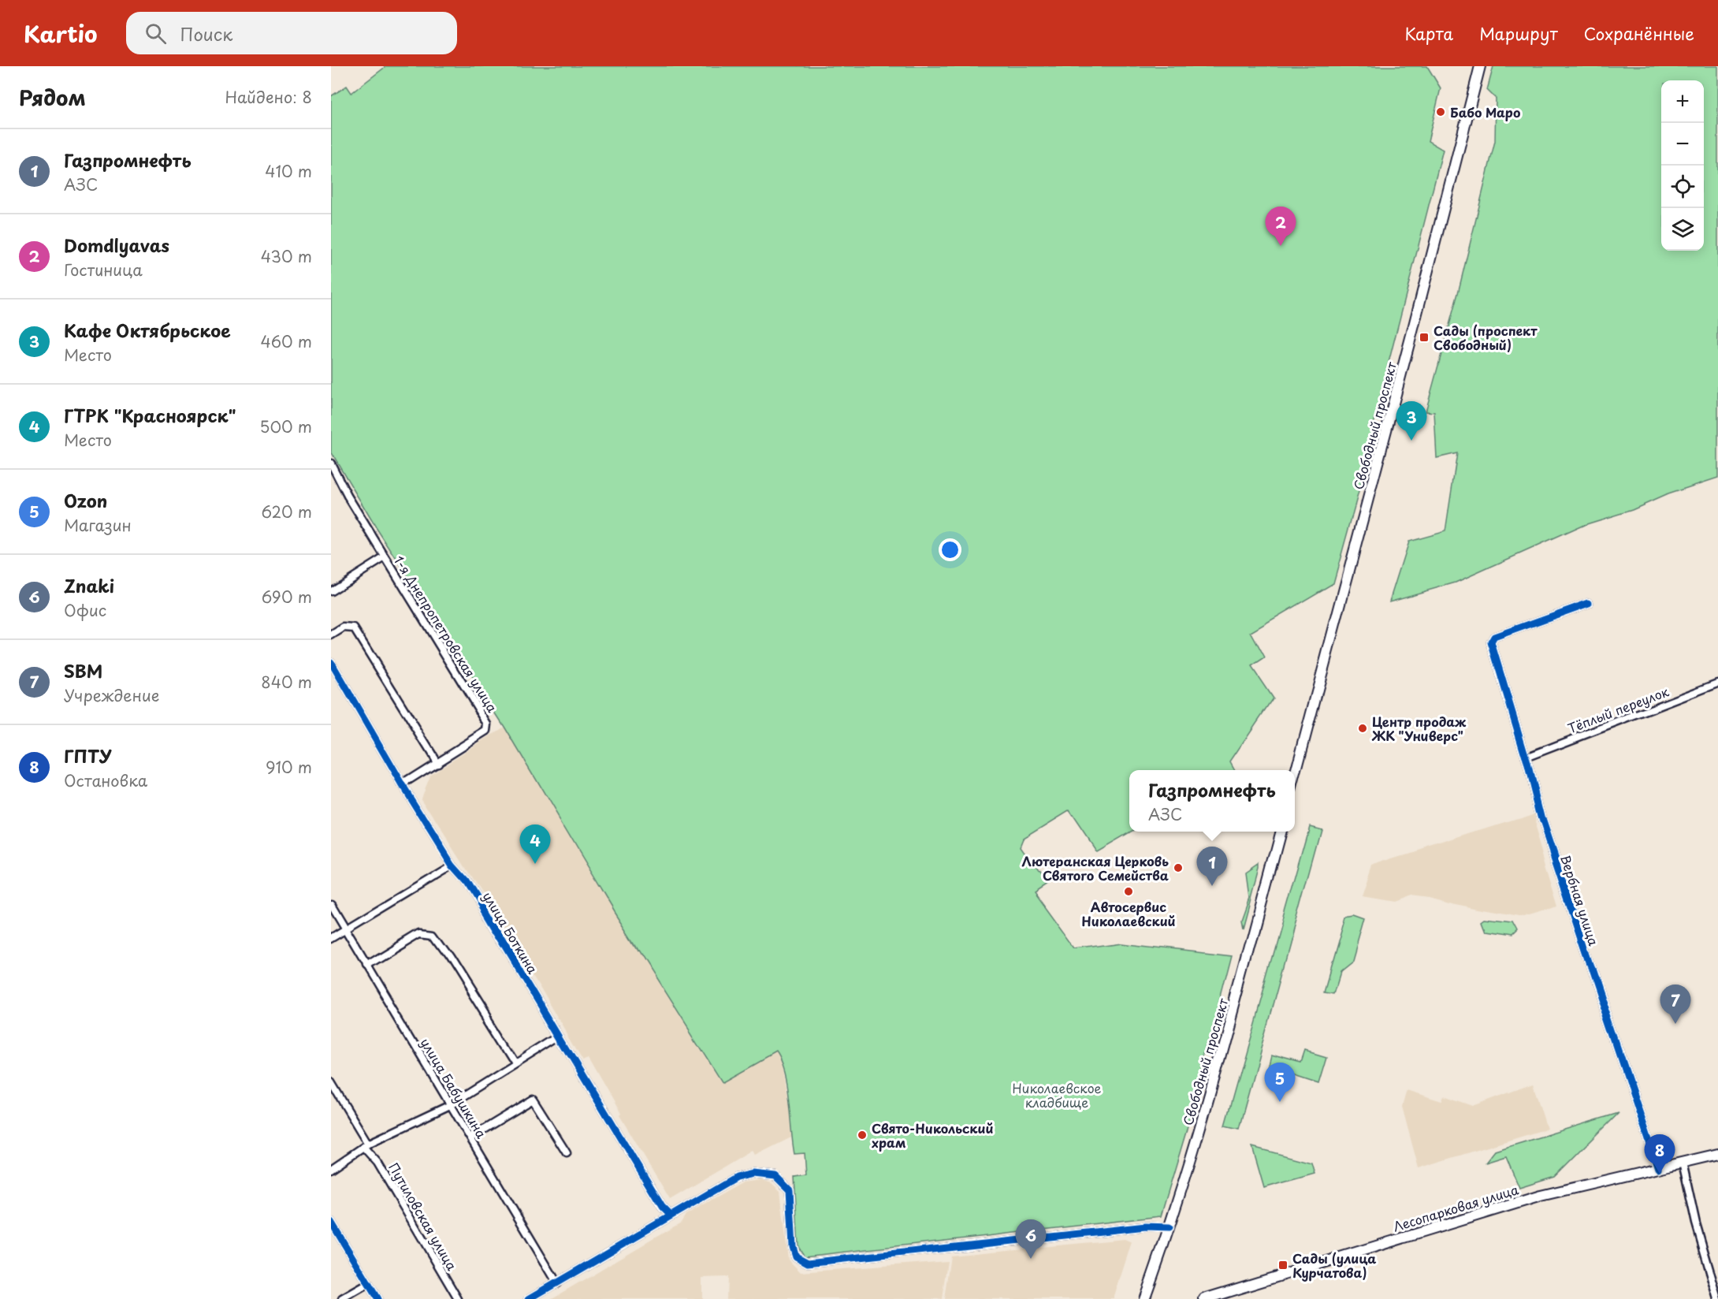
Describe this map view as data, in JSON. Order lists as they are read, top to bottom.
{
  "streets": {
    "main road": ["Свободный проспект", "Лесопарковая улица"],
    "street": [
      "1-я Днепропетровская улица",
      "Тёплый переулок",
      "Вербная улица",
      "улица Боткина",
      "улица Бабушкина",
      "Путиловская улица"
    ]
  },
  "crossings": [
    ["1-я Днепропетровская улица", "улица Боткина"],
    ["Тёплый переулок", "Вербная улица"],
    ["Вербная улица", "Лесопарковая улица"]
  ],
  "parks": ["Николаевское кладбище"],
  "places": {
    "other": [
      "Бабо Маро",
      "Центр продаж ЖК \"Универс\"",
      "Лютеранская Церковь Святого Семейства",
      "Автосервис Николаевский",
      "Свято-Никольский храм"
    ],
    "transit": ["Сады (проспект Свободный)", "Сады (улица Курчатова)"]
  },
  "page": {
    "header": "Kartio",
    "search": "Поиск",
    "nav": ["Карта", "Маршрут", "Сохранённые"],
    "heading": ["Рядом", "Найдено: 8"],
    "map_buttons": ["+", "−"],
    "list": [
      {
        "mark": "1",
        "name": "Газпромнефть",
        "note": "АЗС",
        "value": "410 m"
      },
      {
        "mark": "2",
        "name": "Domdlyavas",
        "note": "Гостиница",
        "value": "430 m"
      },
      {
        "mark": "3",
        "name": "Кафе Октябрьское",
        "note": "Место",
        "value": "460 m"
      },
      {
        "mark": "4",
        "name": "ГТРК \"Красноярск\"",
        "note": "Место",
        "value": "500 m"
      },
      {
        "mark": "5",
        "name": "Ozon",
        "note": "Магазин",
        "value": "620 m"
      },
      {
        "mark": "6",
        "name": "Znaki",
        "note": "Офис",
        "value": "690 m"
      },
      {
        "mark": "7",
        "name": "SBM",
        "note": "Учреждение",
        "value": "840 m"
      },
      {
        "mark": "8",
        "name": "ГПТУ",
        "note": "Остановка",
        "value": "910 m"
      }
    ],
    "pins": [
      "2",
      "3",
      "4",
      "1",
      "7",
      "5",
      "8",
      "6"
    ],
    "popup": ["Газпромнефть", "АЗС"]
  }
}
